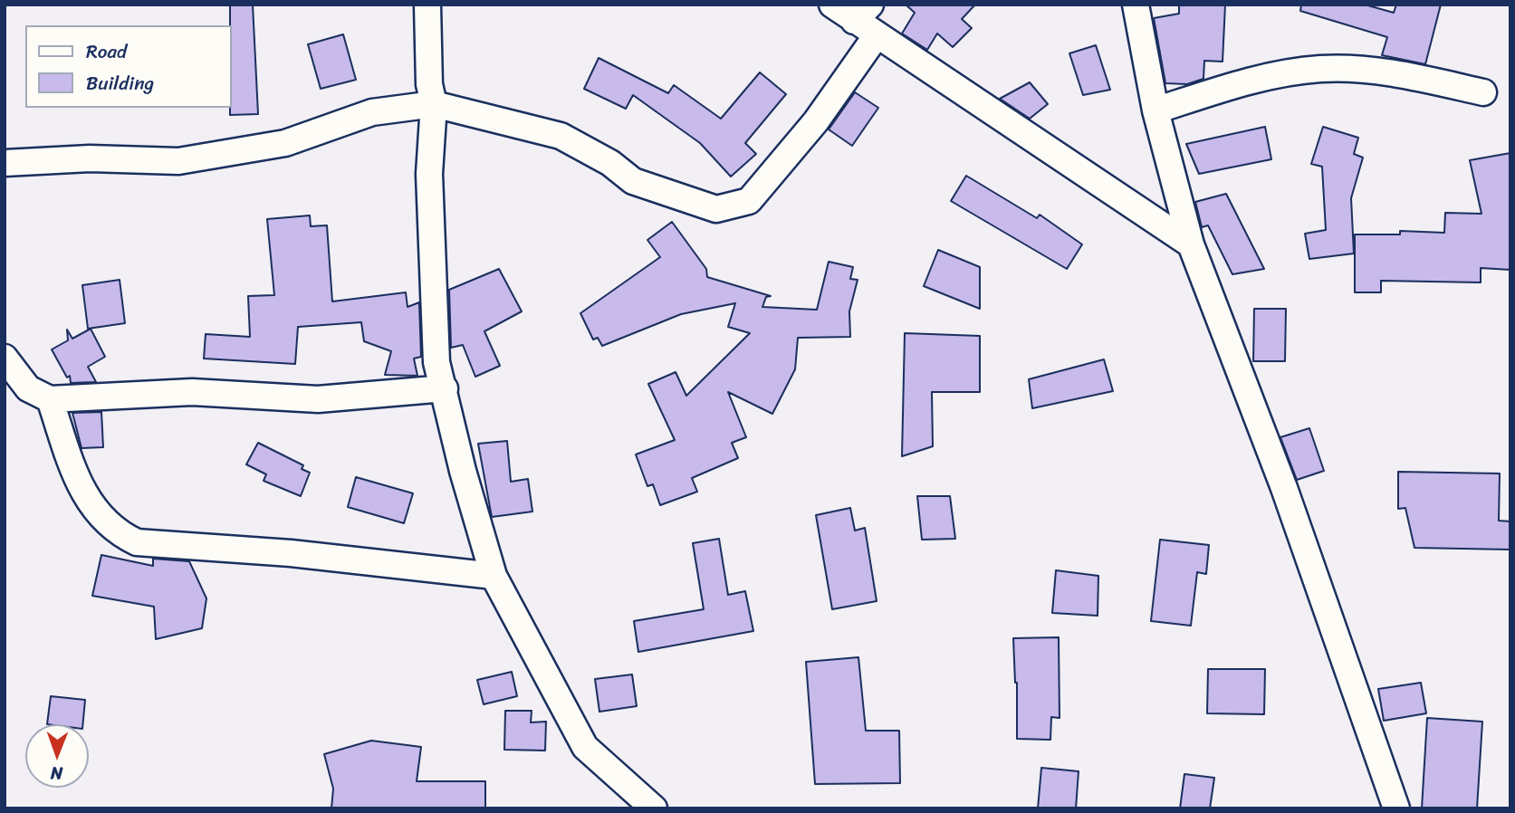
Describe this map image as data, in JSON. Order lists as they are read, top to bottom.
{
  "legend": ["Road", "Building"],
  "north": "bottom"
}
